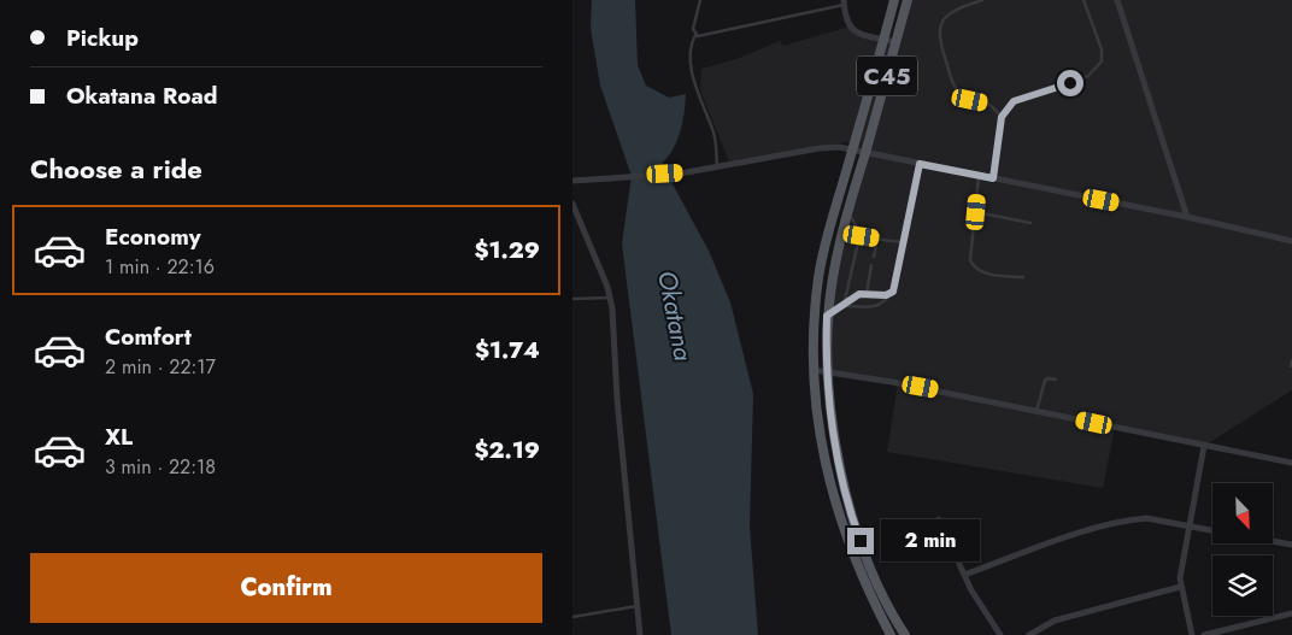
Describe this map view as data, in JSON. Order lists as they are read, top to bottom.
{
  "streets": {
    "main road": ["C45"]
  },
  "water": ["Okatana"],
  "north": "bottom right",
  "page": {
    "banner": ["Pickup", "Okatana Road"],
    "heading": "Choose a ride",
    "list": [
      {
        "name": "Economy",
        "note": "1 min · 22:16",
        "value": "$1.29"
      },
      {
        "name": "Comfort",
        "note": "2 min · 22:17",
        "value": "$1.74"
      },
      {
        "name": "XL",
        "note": "3 min · 22:18",
        "value": "$2.19"
      }
    ],
    "bubble": "2 min",
    "buttons": "Confirm"
  }
}
